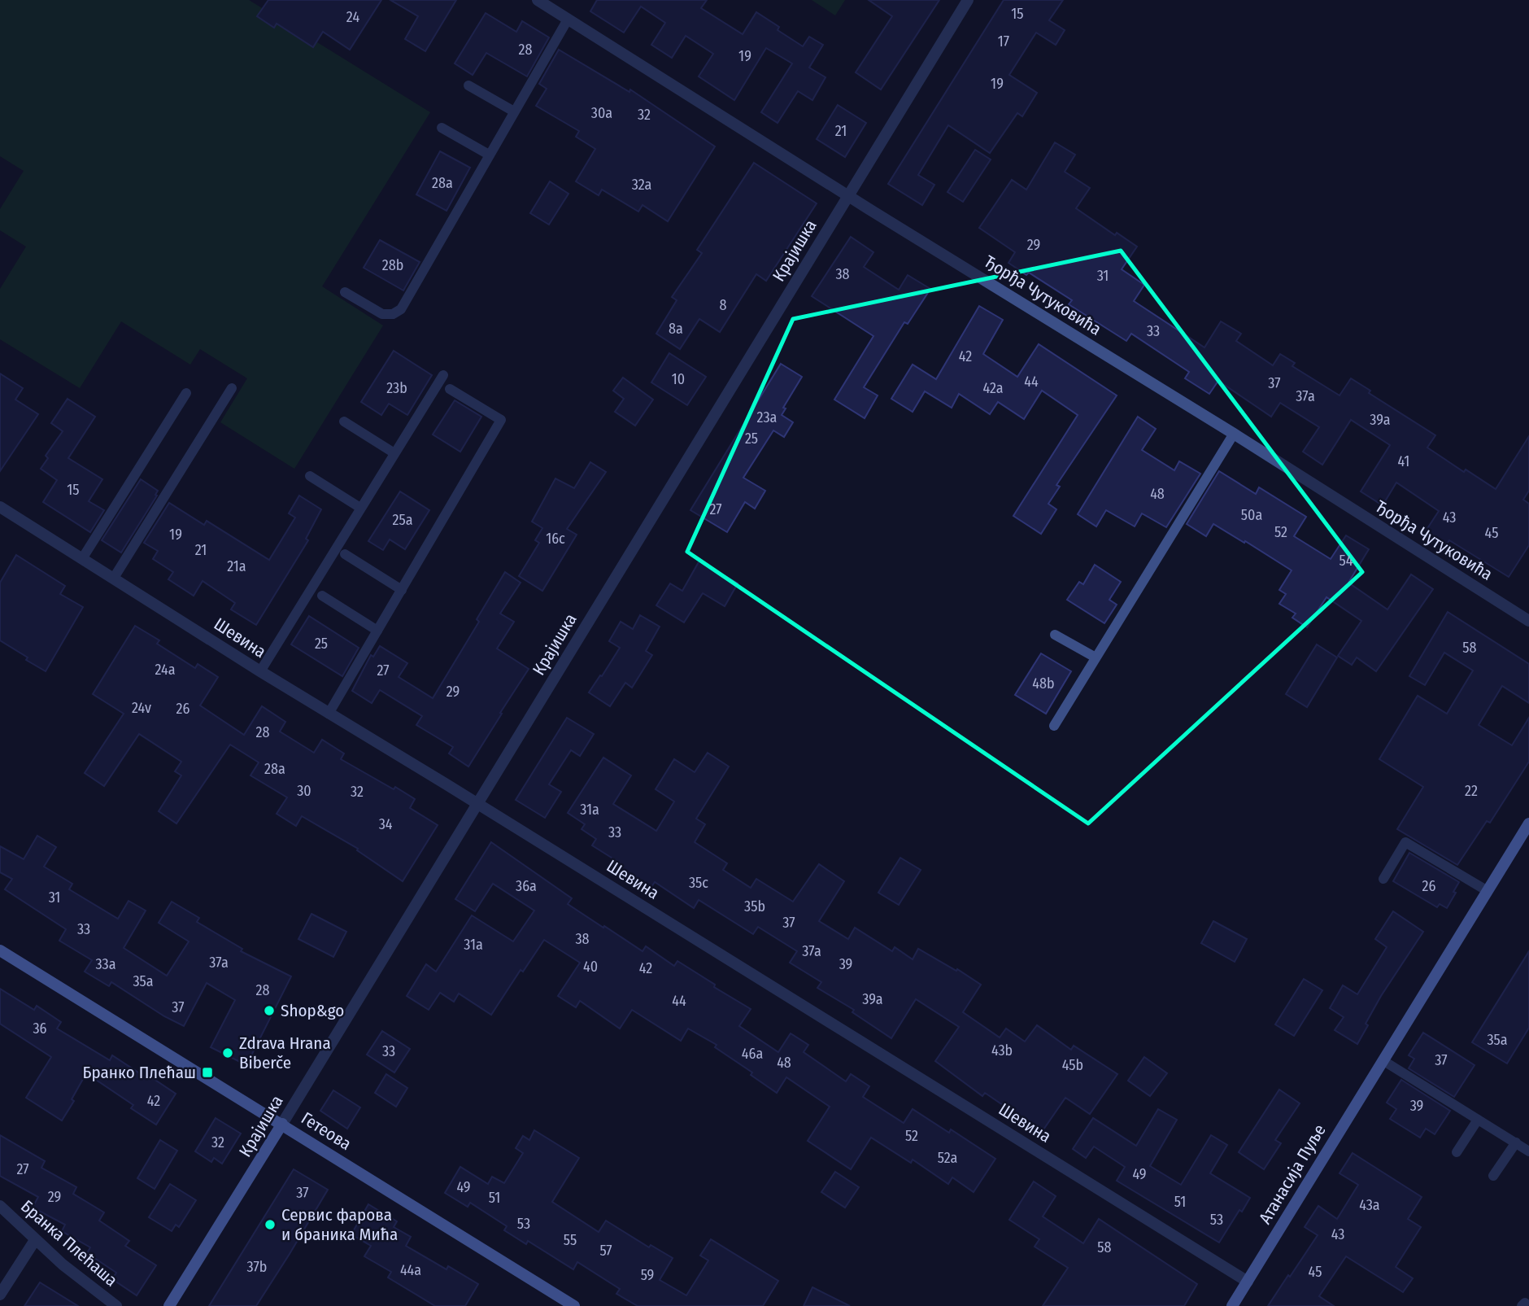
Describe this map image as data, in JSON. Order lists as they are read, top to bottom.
{
  "streets": {
    "street": [
      "Крајишка",
      "Ђорђа Чутуковића",
      "Шевина",
      "Гетеова",
      "Атанасија Пуље",
      "Бранка Плећаша"
    ]
  },
  "crossings": [
    ["Крајишка", "Ђорђа Чутуковића"],
    ["Крајишка", "Шевина"],
    ["Крајишка", "Гетеова"],
    ["Шевина", "Атанасија Пуље"]
  ],
  "places": {
    "other": ["Shop&go", "Zdrava Hrana Biberče", "Сервис фарова и браника Мића"],
    "transit": ["Бранко Плећаш"]
  },
  "house_numbers": [
    "15",
    "24",
    "17",
    "28",
    "19",
    "19",
    "30a",
    "32",
    "21",
    "28a",
    "32a",
    "29",
    "28b",
    "38",
    "31",
    "8",
    "8a",
    "33",
    "42",
    "10",
    "44",
    "37",
    "23b",
    "42a",
    "37a",
    "23a",
    "39a",
    "25",
    "41",
    "15",
    "48",
    "27",
    "50a",
    "43",
    "25a",
    "52",
    "45",
    "19",
    "16c",
    "21",
    "54",
    "21a",
    "25",
    "58",
    "24a",
    "27",
    "48b",
    "29",
    "24v",
    "26",
    "28",
    "28a",
    "30",
    "22",
    "32",
    "31a",
    "34",
    "33",
    "35c",
    "36a",
    "26",
    "31",
    "35b",
    "37",
    "33",
    "38",
    "31a",
    "37a",
    "37a",
    "33a",
    "39",
    "40",
    "42",
    "35a",
    "28",
    "39a",
    "44",
    "37",
    "36",
    "35a",
    "43b",
    "33",
    "46a",
    "37",
    "48",
    "45b",
    "42",
    "39",
    "52",
    "32",
    "52a",
    "27",
    "49",
    "49",
    "37",
    "29",
    "51",
    "51",
    "43a",
    "53",
    "53",
    "43",
    "55",
    "58",
    "57",
    "37b",
    "44a",
    "45",
    "59"
  ]
}
